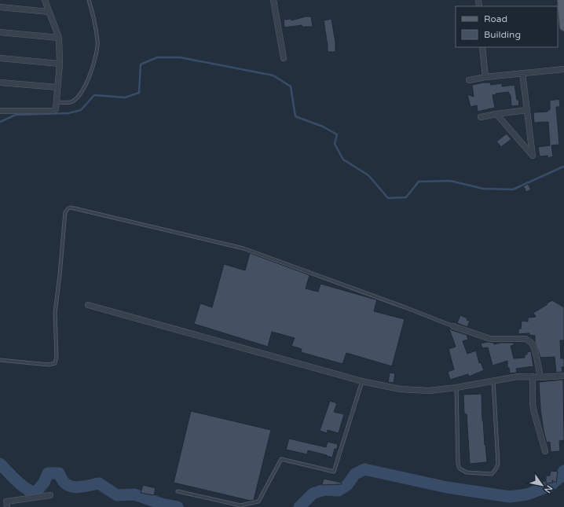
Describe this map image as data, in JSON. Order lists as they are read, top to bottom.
{
  "legend": ["Road", "Building"],
  "north": "bottom right"
}
